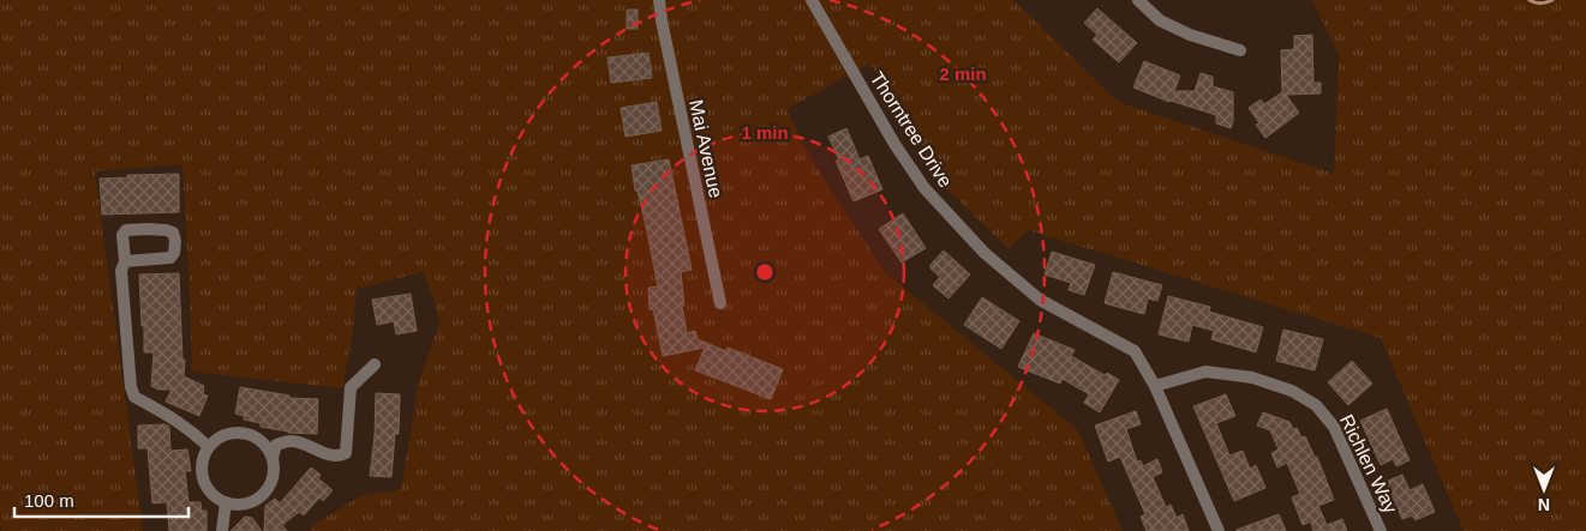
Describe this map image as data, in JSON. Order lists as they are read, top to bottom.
{
  "streets": {
    "street": ["Thorntree Drive", "Mai Avenue", "Richlen Way"]
  },
  "crossings": [
    ["Thorntree Drive", "Richlen Way"]
  ],
  "scale_bar": "100 m",
  "north": "bottom",
  "rings": ["2 min", "1 min"]
}
